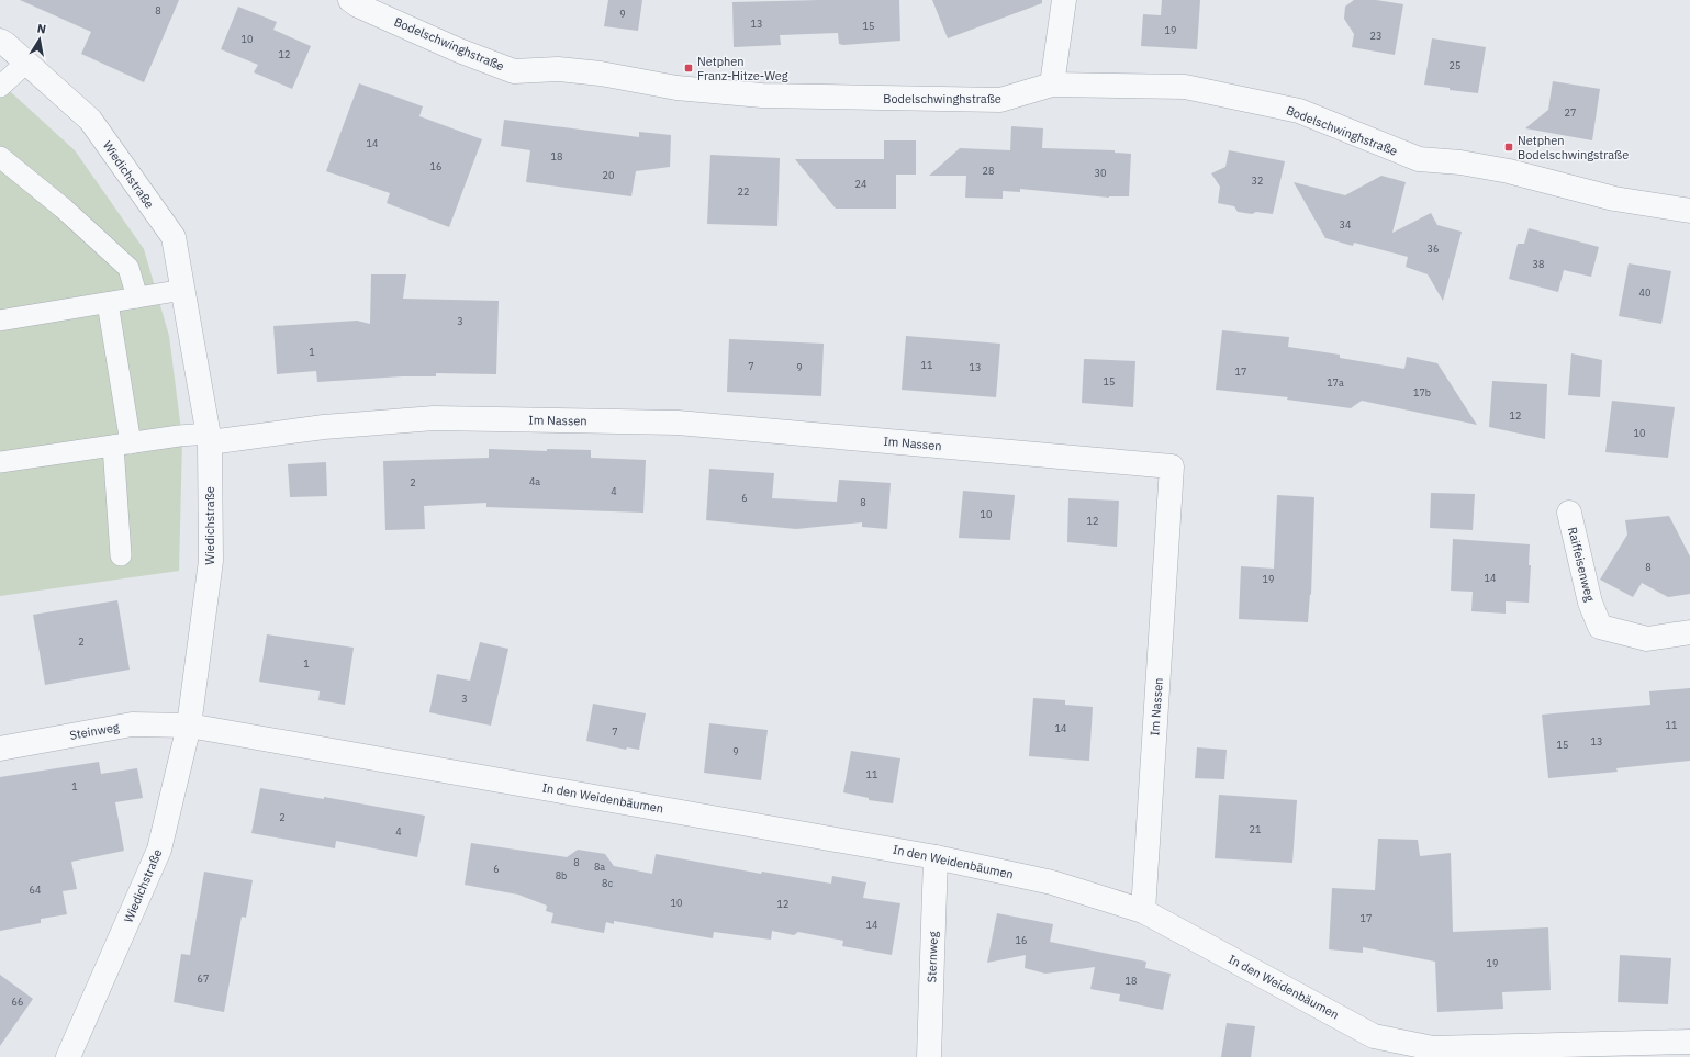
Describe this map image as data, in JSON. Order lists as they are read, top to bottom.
{
  "streets": {
    "street": [
      "Bodelschwinghstraße",
      "Wiedichstraße",
      "Im Nassen",
      "Raiffeisenweg",
      "Steinweg",
      "In den Weidenbäumen",
      "Sternweg"
    ]
  },
  "crossings": [
    ["Wiedichstraße", "Im Nassen"],
    ["Wiedichstraße", "Steinweg"],
    ["Wiedichstraße", "In den Weidenbäumen"],
    ["Im Nassen", "In den Weidenbäumen"],
    ["Steinweg", "In den Weidenbäumen"],
    ["In den Weidenbäumen", "Sternweg"]
  ],
  "places": {
    "transit": ["Netphen Franz-Hitze-Weg", "Netphen Bodelschwingstraße"]
  },
  "house_numbers": [
    "8",
    "9",
    "13",
    "15",
    "19",
    "23",
    "10",
    "12",
    "25",
    "27",
    "14",
    "18",
    "16",
    "28",
    "30",
    "20",
    "32",
    "24",
    "22",
    "34",
    "36",
    "38",
    "40",
    "3",
    "1",
    "11",
    "7",
    "9",
    "13",
    "17",
    "15",
    "17a",
    "17b",
    "12",
    "10",
    "4a",
    "2",
    "4",
    "6",
    "8",
    "10",
    "12",
    "8",
    "14",
    "19",
    "2",
    "1",
    "3",
    "11",
    "14",
    "7",
    "13",
    "15",
    "9",
    "11",
    "1",
    "2",
    "21",
    "4",
    "8",
    "8a",
    "6",
    "8b",
    "8c",
    "64",
    "10",
    "12",
    "17",
    "14",
    "16",
    "19",
    "67",
    "18",
    "66"
  ],
  "north": "top"
}
